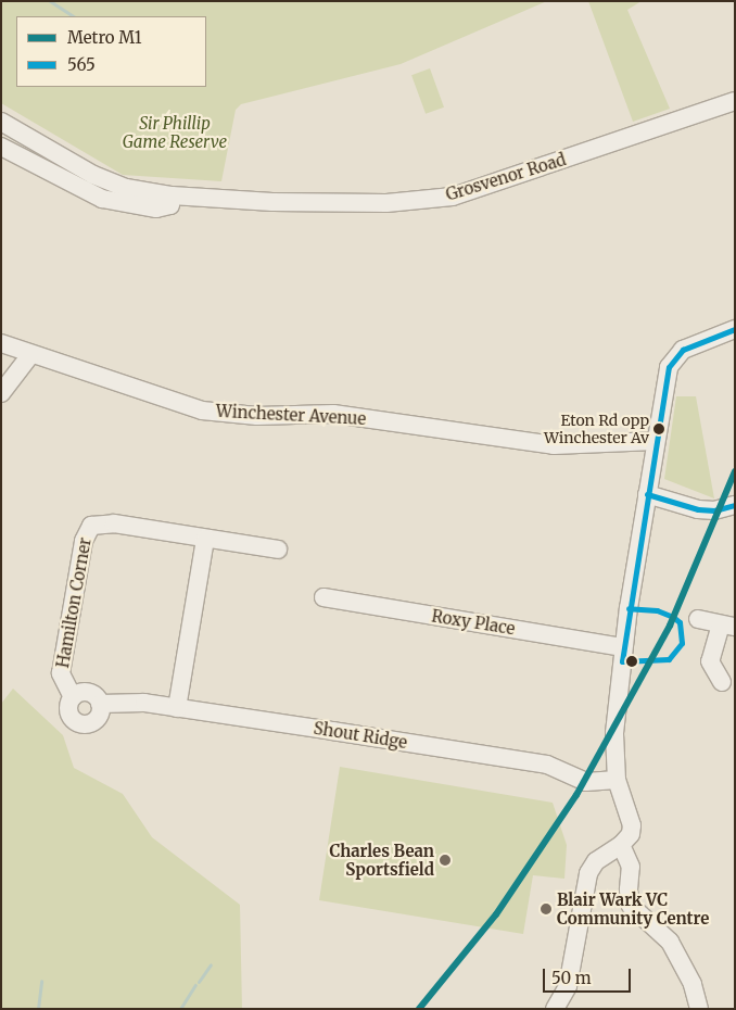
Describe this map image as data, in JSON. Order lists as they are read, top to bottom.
{
  "streets": {
    "street": [
      "Grosvenor Road",
      "Winchester Avenue",
      "Hamilton Corner",
      "Roxy Place",
      "Shout Ridge"
    ]
  },
  "crossings": [
    ["Hamilton Corner", "Shout Ridge"]
  ],
  "parks": ["Sir Phillip Game Reserve"],
  "places": ["Eton Rd opp Winchester Av", "Charles Bean Sportsfield", "Blair Wark VC Community Centre"],
  "lines": ["transit line 565", "metro line M1"],
  "legend": ["Metro M1", "565"],
  "scale_bar": "50 m"
}
